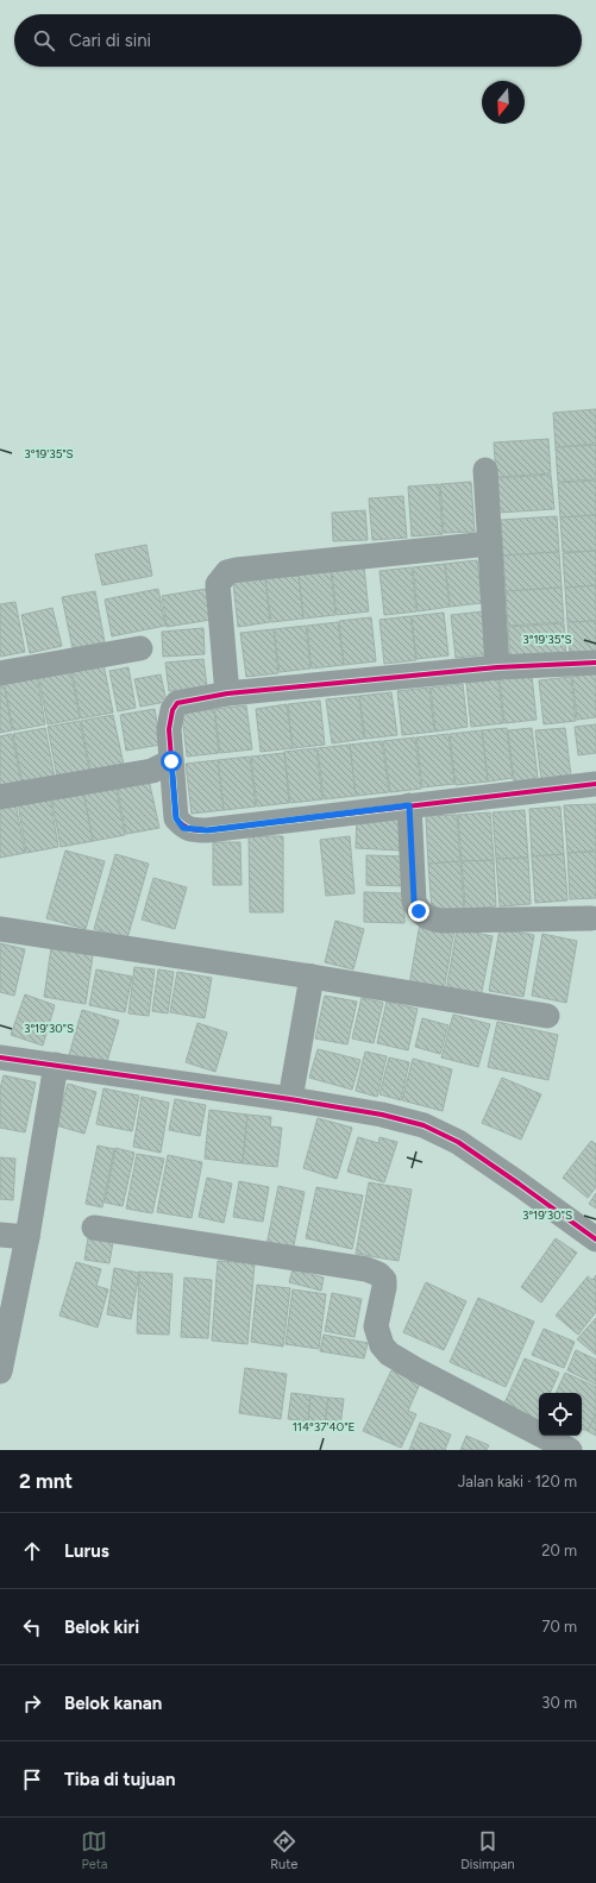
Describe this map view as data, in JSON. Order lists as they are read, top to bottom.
{
  "north": "bottom",
  "page": {
    "search": "Cari di sini",
    "heading": ["2 mnt", "Jalan kaki · 120 m"],
    "list": [
      ["Lurus", "20 m"],
      ["Belok kiri", "70 m"],
      ["Belok kanan", "30 m"],
      "Tiba di tujuan"
    ],
    "nav": ["Peta", "Rute", "Disimpan"]
  },
  "coordinates": ["3°19'35\"S", "3°19'30\"S", "114°37'40\"E"]
}
